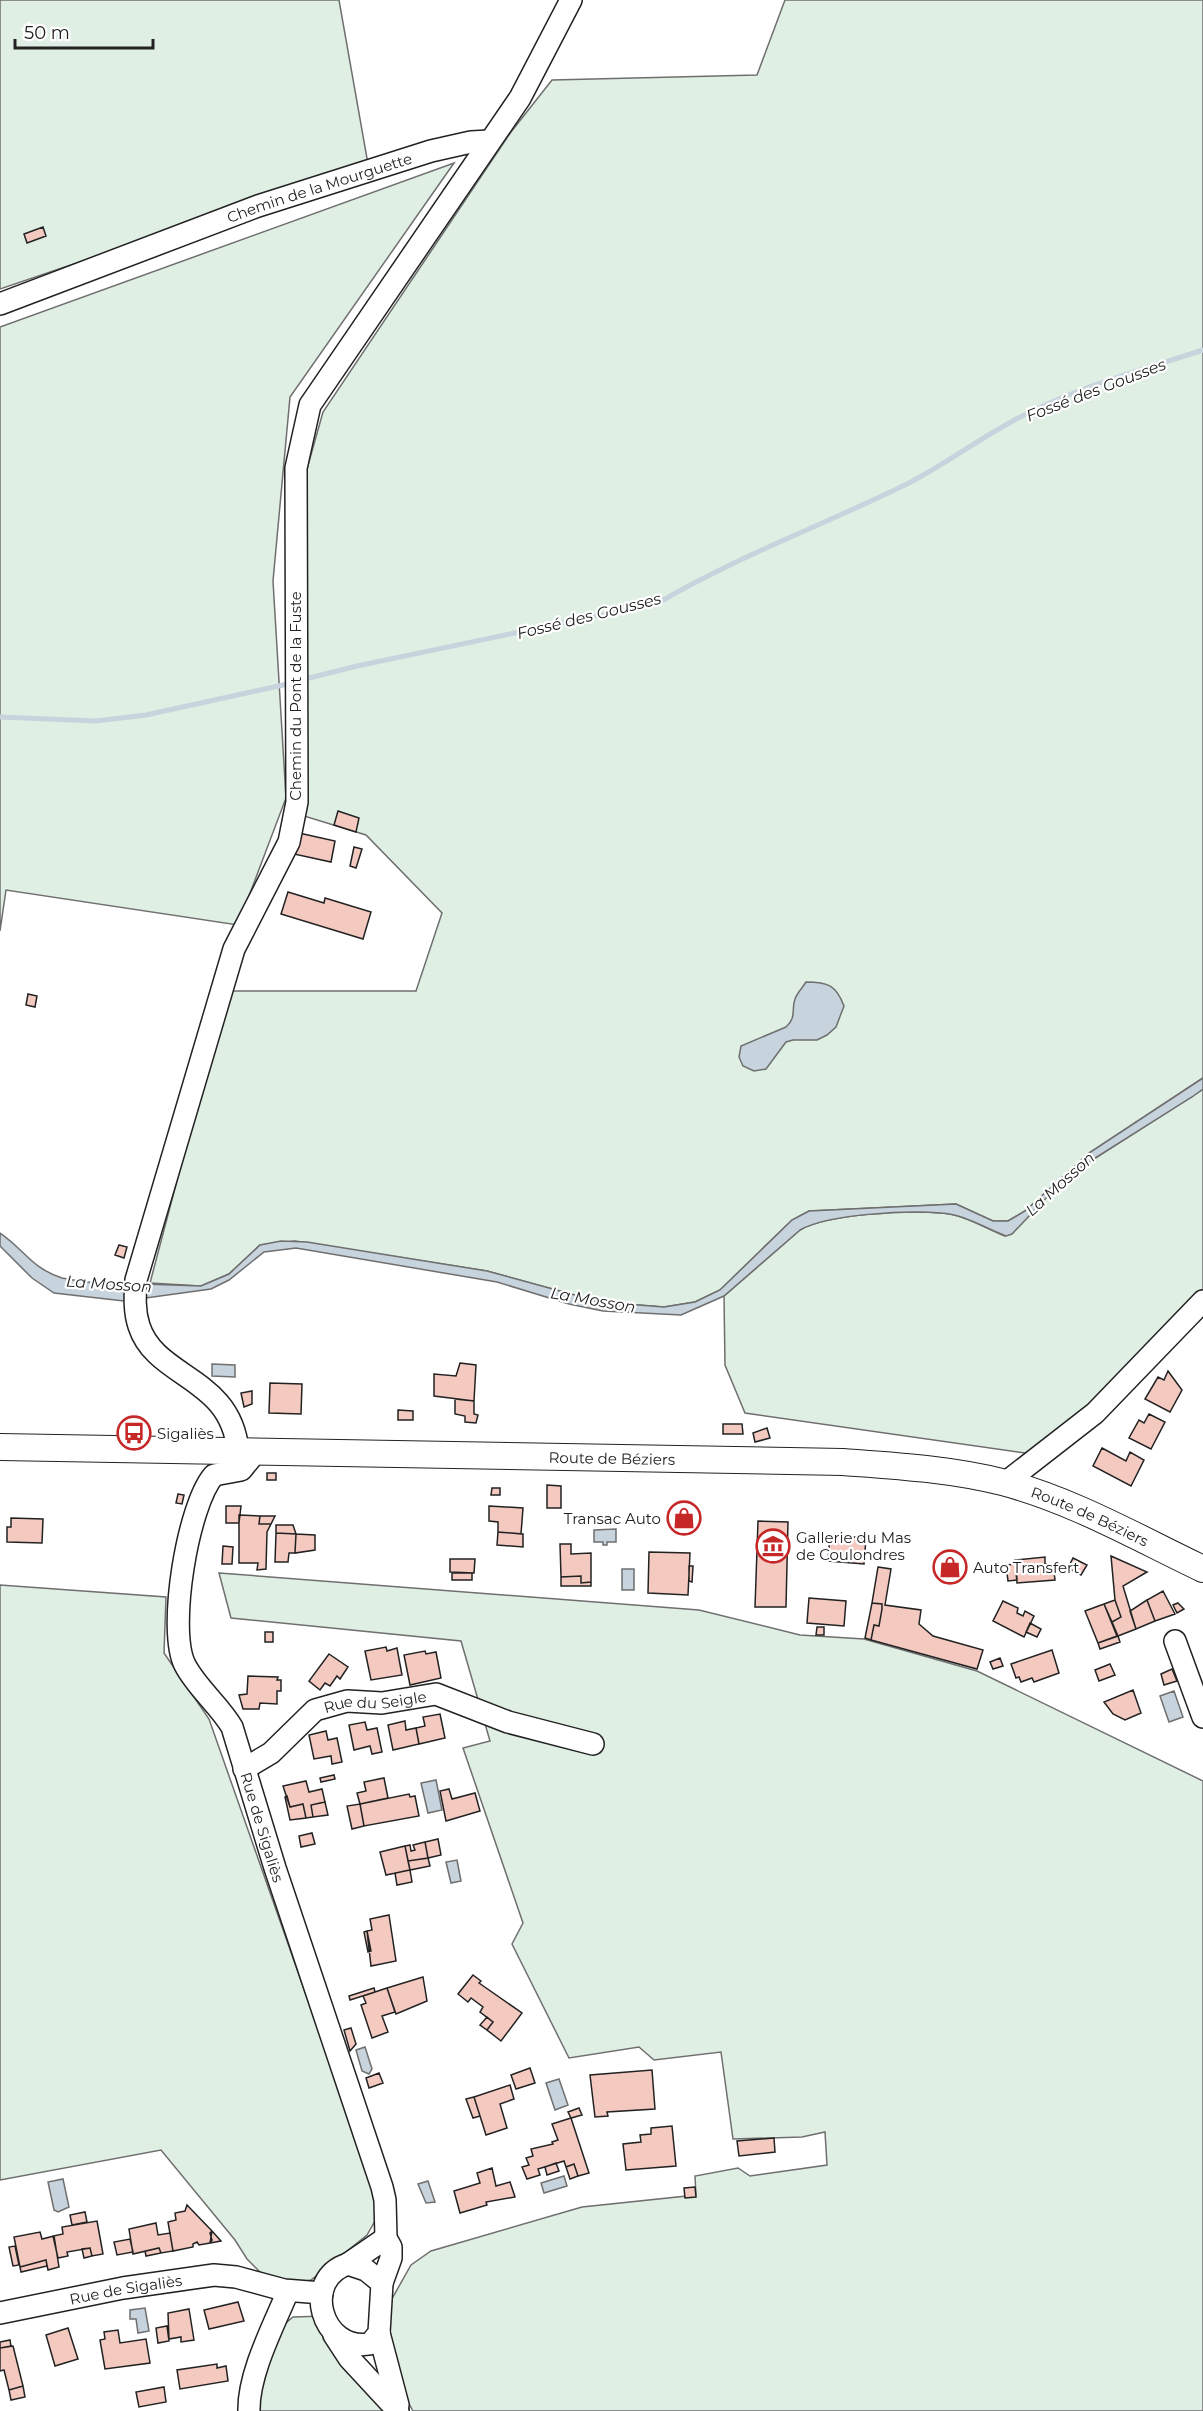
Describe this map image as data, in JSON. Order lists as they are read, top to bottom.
{
  "streets": {
    "main road": ["Route de Béziers"],
    "street": [
      "Chemin de la Mourguette",
      "Chemin du Pont de la Fuste",
      "Rue du Seigle",
      "Rue de Sigaliès"
    ]
  },
  "crossings": [
    ["Chemin de la Mourguette", "Chemin du Pont de la Fuste"],
    ["Chemin du Pont de la Fuste", "Route de Béziers"],
    ["Chemin du Pont de la Fuste", "Rue de Sigaliès"],
    ["Route de Béziers", "Rue de Sigaliès"],
    ["Rue du Seigle", "Rue de Sigaliès"]
  ],
  "water": ["Fossé des Gousses", "La Mosson"],
  "places": {
    "bus stop": ["Sigaliès"],
    "shop": ["Transac Auto", "Auto Transfert"],
    "museum": ["Gallerie du Mas de Coulondres"]
  },
  "scale_bar": "50 m"
}
